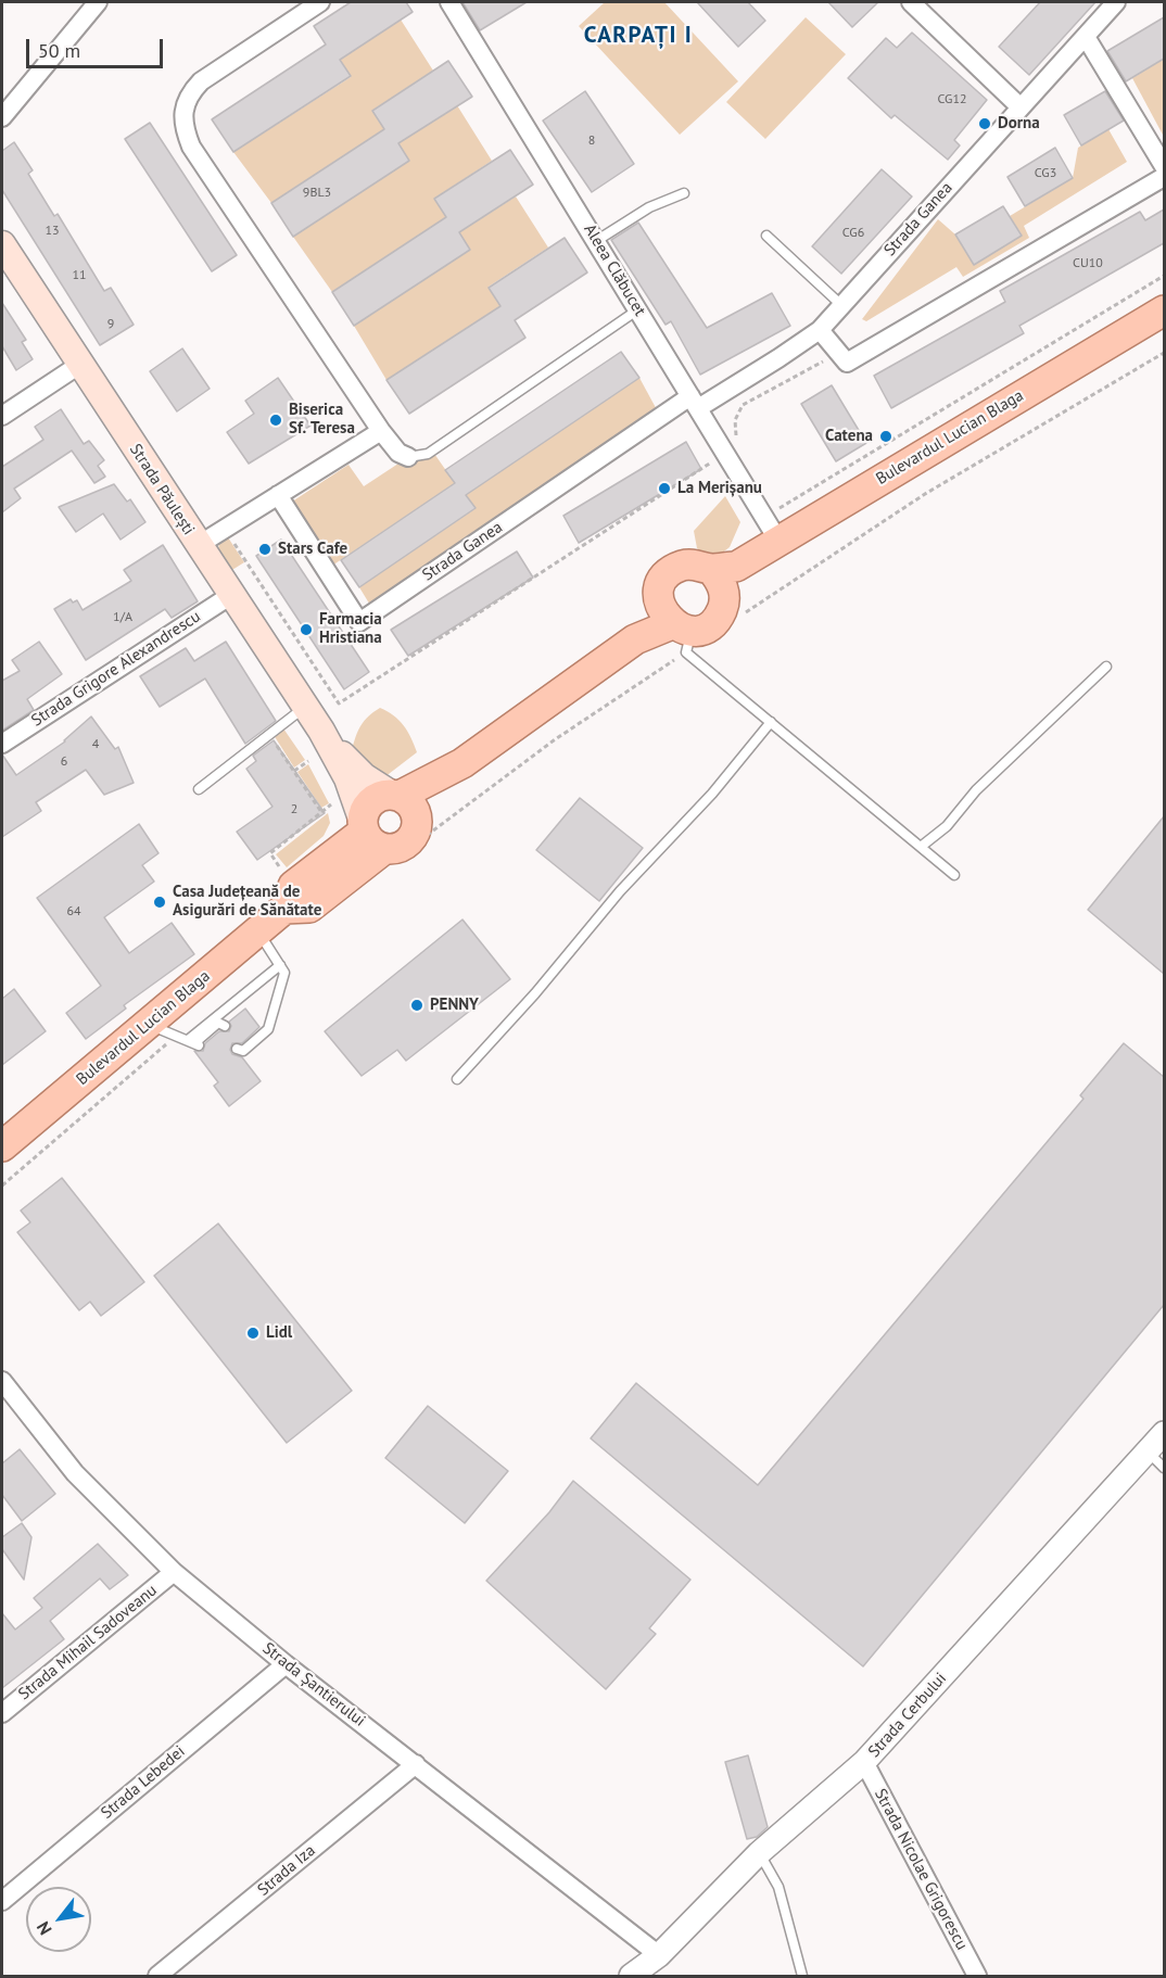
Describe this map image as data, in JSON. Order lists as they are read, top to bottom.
{
  "streets": {
    "main road": ["Bulevardul Lucian Blaga", "Strada Păulești"],
    "street": [
      "Strada Ganea",
      "Aleea Clăbucet",
      "Strada Grigore Alexandrescu",
      "Strada Mihail Sadoveanu",
      "Strada Șantierului",
      "Strada Cerbului",
      "Strada Lebedei",
      "Strada Nicolae Grigorescu",
      "Strada Iza"
    ]
  },
  "crossings": [
    ["Strada Ganea", "Aleea Clăbucet"],
    ["Aleea Clăbucet", "Bulevardul Lucian Blaga"],
    ["Bulevardul Lucian Blaga", "Strada Păulești"],
    ["Strada Păulești", "Strada Grigore Alexandrescu"],
    ["Strada Mihail Sadoveanu", "Strada Șantierului"],
    ["Strada Șantierului", "Strada Cerbului"],
    ["Strada Șantierului", "Strada Lebedei"],
    ["Strada Șantierului", "Strada Iza"],
    ["Strada Cerbului", "Strada Nicolae Grigorescu"]
  ],
  "districts": ["CARPAȚI I"],
  "places": [
    "Dorna",
    "Biserica Sf. Teresa",
    "Catena",
    "La Merișanu",
    "Stars Cafe",
    "Farmacia Hristiana",
    "Casa Județeană de Asigurări de Sănătate",
    "PENNY",
    "Lidl"
  ],
  "house_numbers": [
    "CG12",
    "8",
    "CG3",
    "9BL3",
    "13",
    "CG6",
    "CU10",
    "11",
    "9",
    "1/A",
    "4",
    "6",
    "2",
    "64"
  ],
  "scale_bar": "50 m",
  "north": "bottom left"
}
